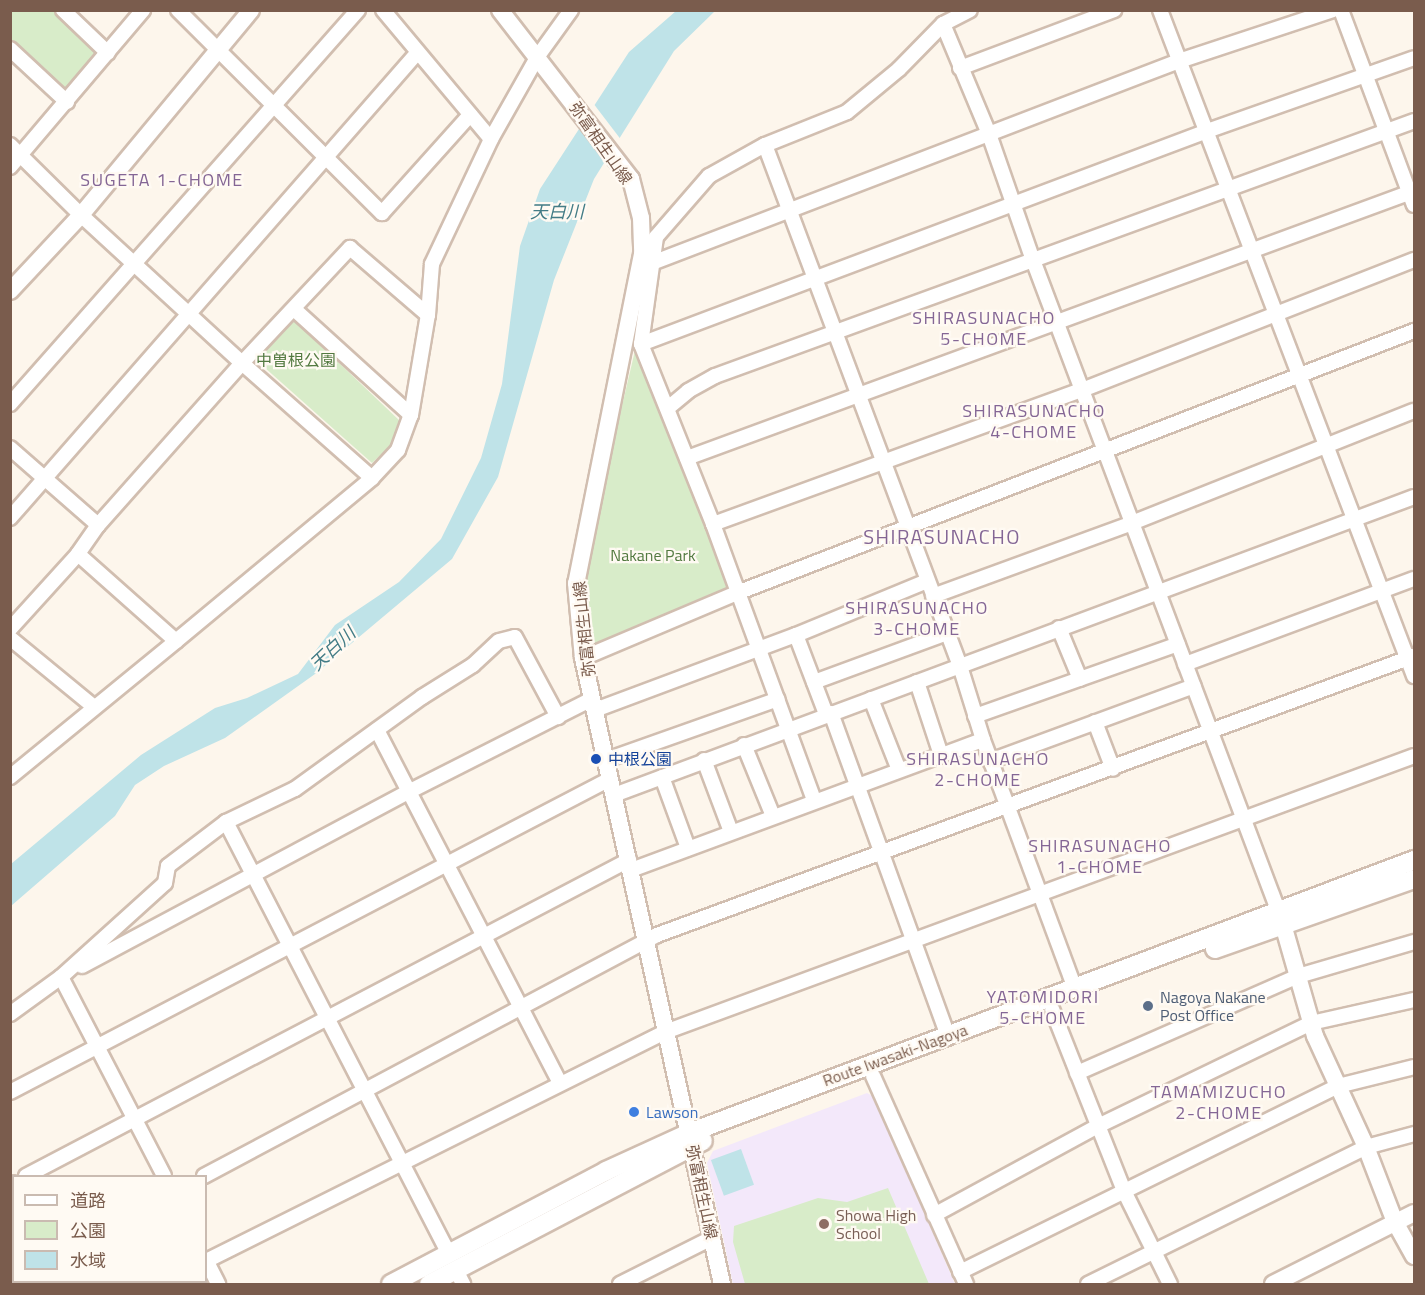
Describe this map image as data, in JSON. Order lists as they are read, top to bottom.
{
  "streets": {
    "main road": ["Route Iwasaki-Nagoya"],
    "street": ["弥富相生山線"]
  },
  "crossings": [
    ["弥富相生山線", "Route Iwasaki-Nagoya"]
  ],
  "districts": [
    "SUGETA 1-CHOME",
    "SHIRASUNACHO 5-CHOME",
    "SHIRASUNACHO 4-CHOME",
    "SHIRASUNACHO",
    "SHIRASUNACHO 3-CHOME",
    "SHIRASUNACHO 2-CHOME",
    "SHIRASUNACHO 1-CHOME",
    "YATOMIDORI 5-CHOME",
    "TAMAMIZUCHO 2-CHOME"
  ],
  "water": ["天白川"],
  "parks": ["中曽根公園", "Nakane Park"],
  "places": [
    "中根公園",
    "Nagoya Nakane Post Office",
    "Lawson",
    "Showa High School"
  ],
  "legend": ["道路", "公園", "水域"]
}
